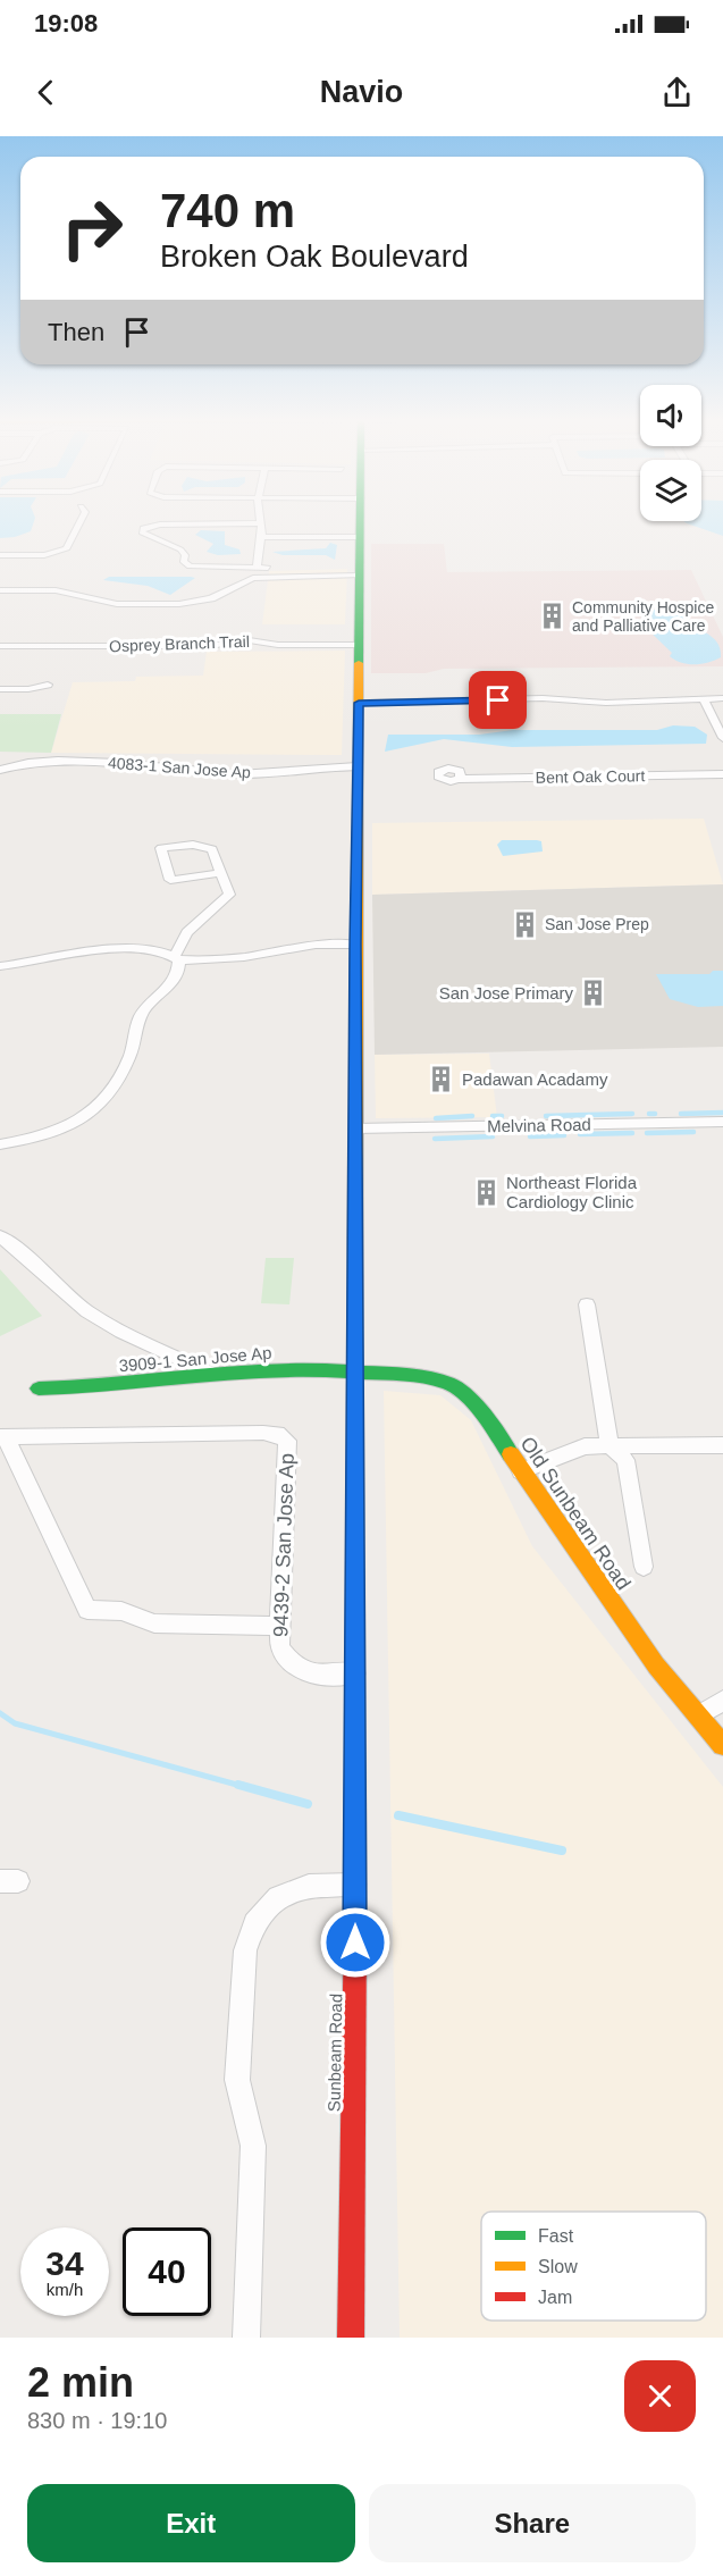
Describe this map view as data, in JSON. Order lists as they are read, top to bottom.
{
  "streets": {
    "street": [
      "Osprey Branch Trail",
      "4083-1 San Jose Ap",
      "Bent Oak Court",
      "Melvina Road",
      "3909-1 San Jose Ap",
      "Old Sunbeam Road",
      "9439-2 San Jose Ap",
      "Sunbeam Road"
    ]
  },
  "crossings": [
    ["Osprey Branch Trail", "Sunbeam Road"],
    ["4083-1 San Jose Ap", "Sunbeam Road"],
    ["Melvina Road", "Sunbeam Road"],
    ["3909-1 San Jose Ap", "Old Sunbeam Road"],
    ["3909-1 San Jose Ap", "Sunbeam Road"],
    ["Old Sunbeam Road", "Sunbeam Road"],
    ["9439-2 San Jose Ap", "Sunbeam Road"]
  ],
  "places": {
    "building": [
      "Community Hospice and Palliative Care",
      "San Jose Prep",
      "San Jose Primary",
      "Padawan Acadamy",
      "Northeast Florida Cardiology Clinic"
    ]
  },
  "legend": ["Fast", "Slow", "Jam"],
  "page": {
    "status": "19:08",
    "header": "Navio",
    "turn": ["740 m", "Broken Oak Boulevard"],
    "then": "Then",
    "speed": "34 km/h",
    "limit": "40",
    "heading": ["2 min", "830 m · 19:10"],
    "buttons": ["Exit", "Share"]
  }
}
